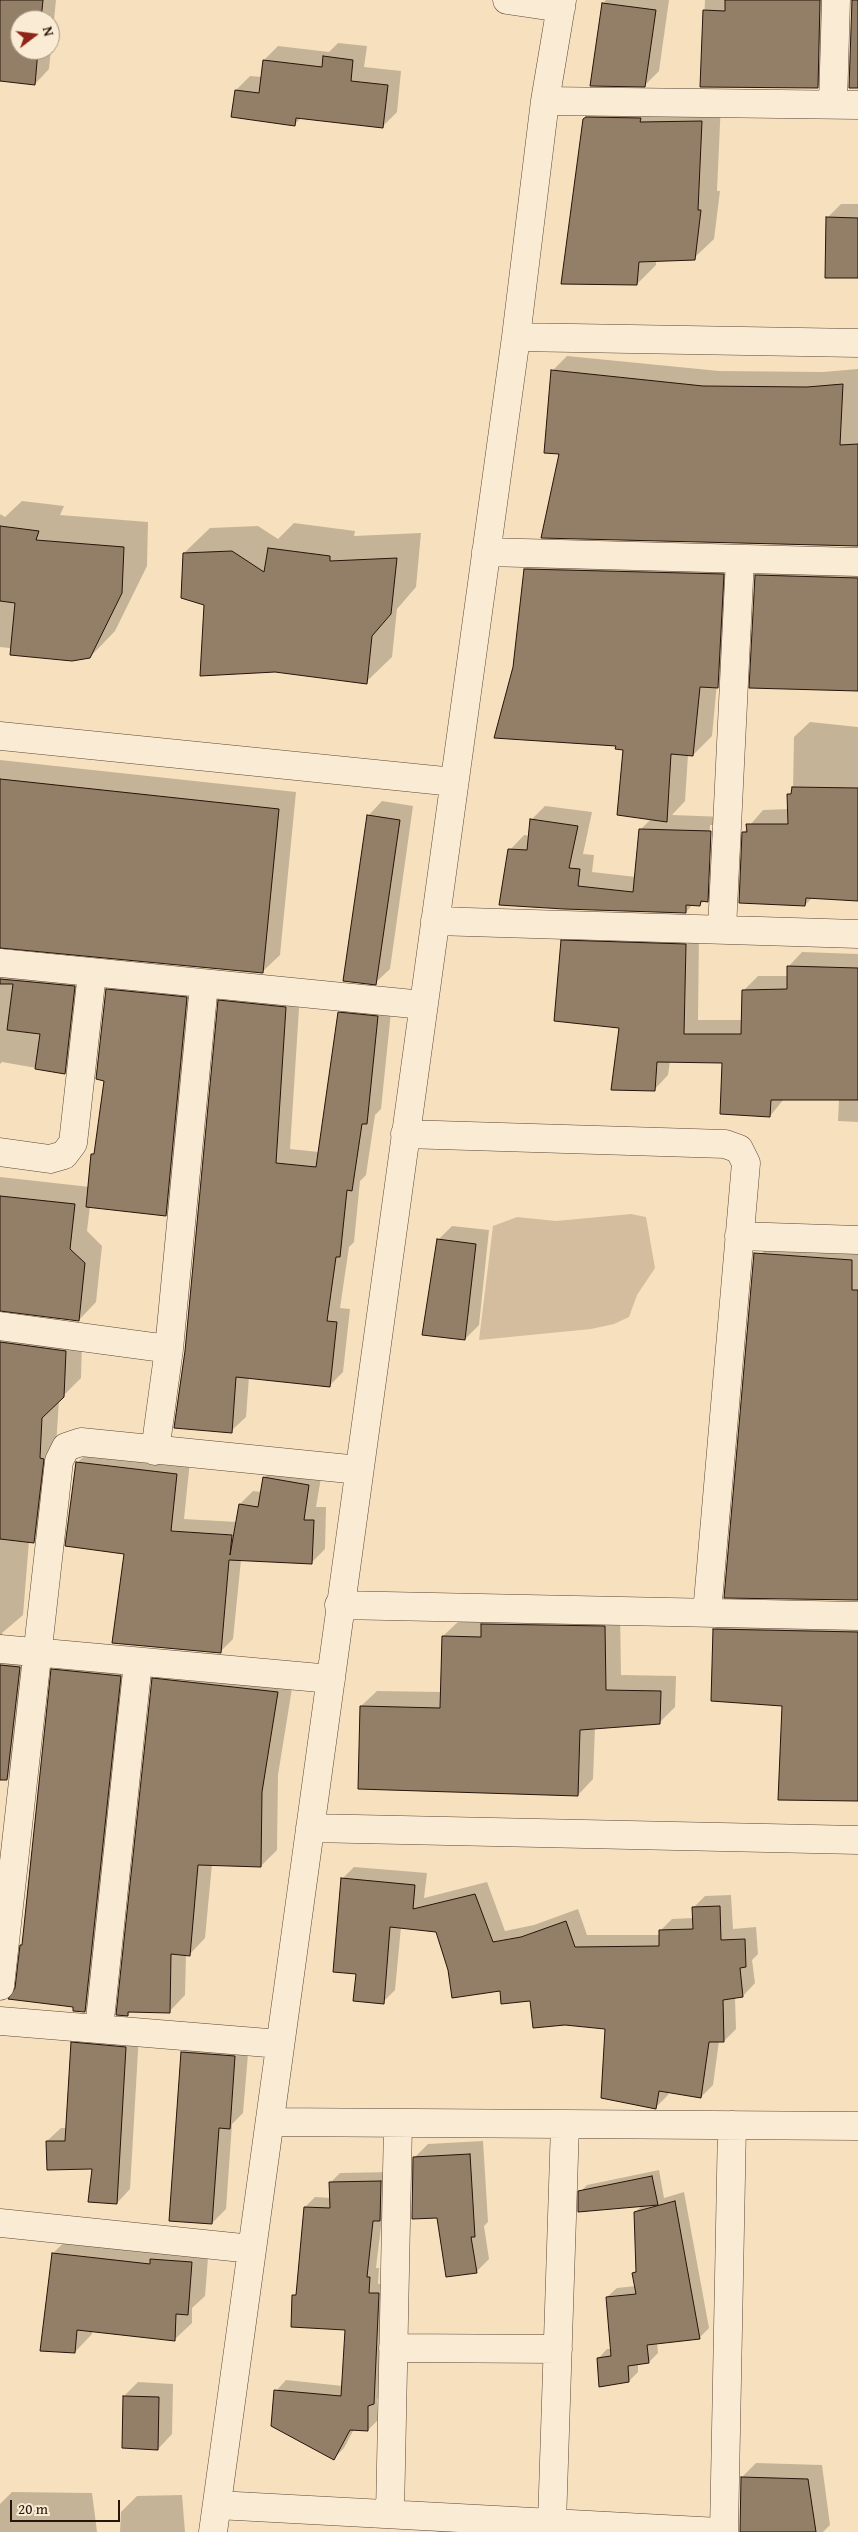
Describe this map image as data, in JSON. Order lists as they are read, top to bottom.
{
  "scale_bar": "20 m",
  "north": "right"
}
